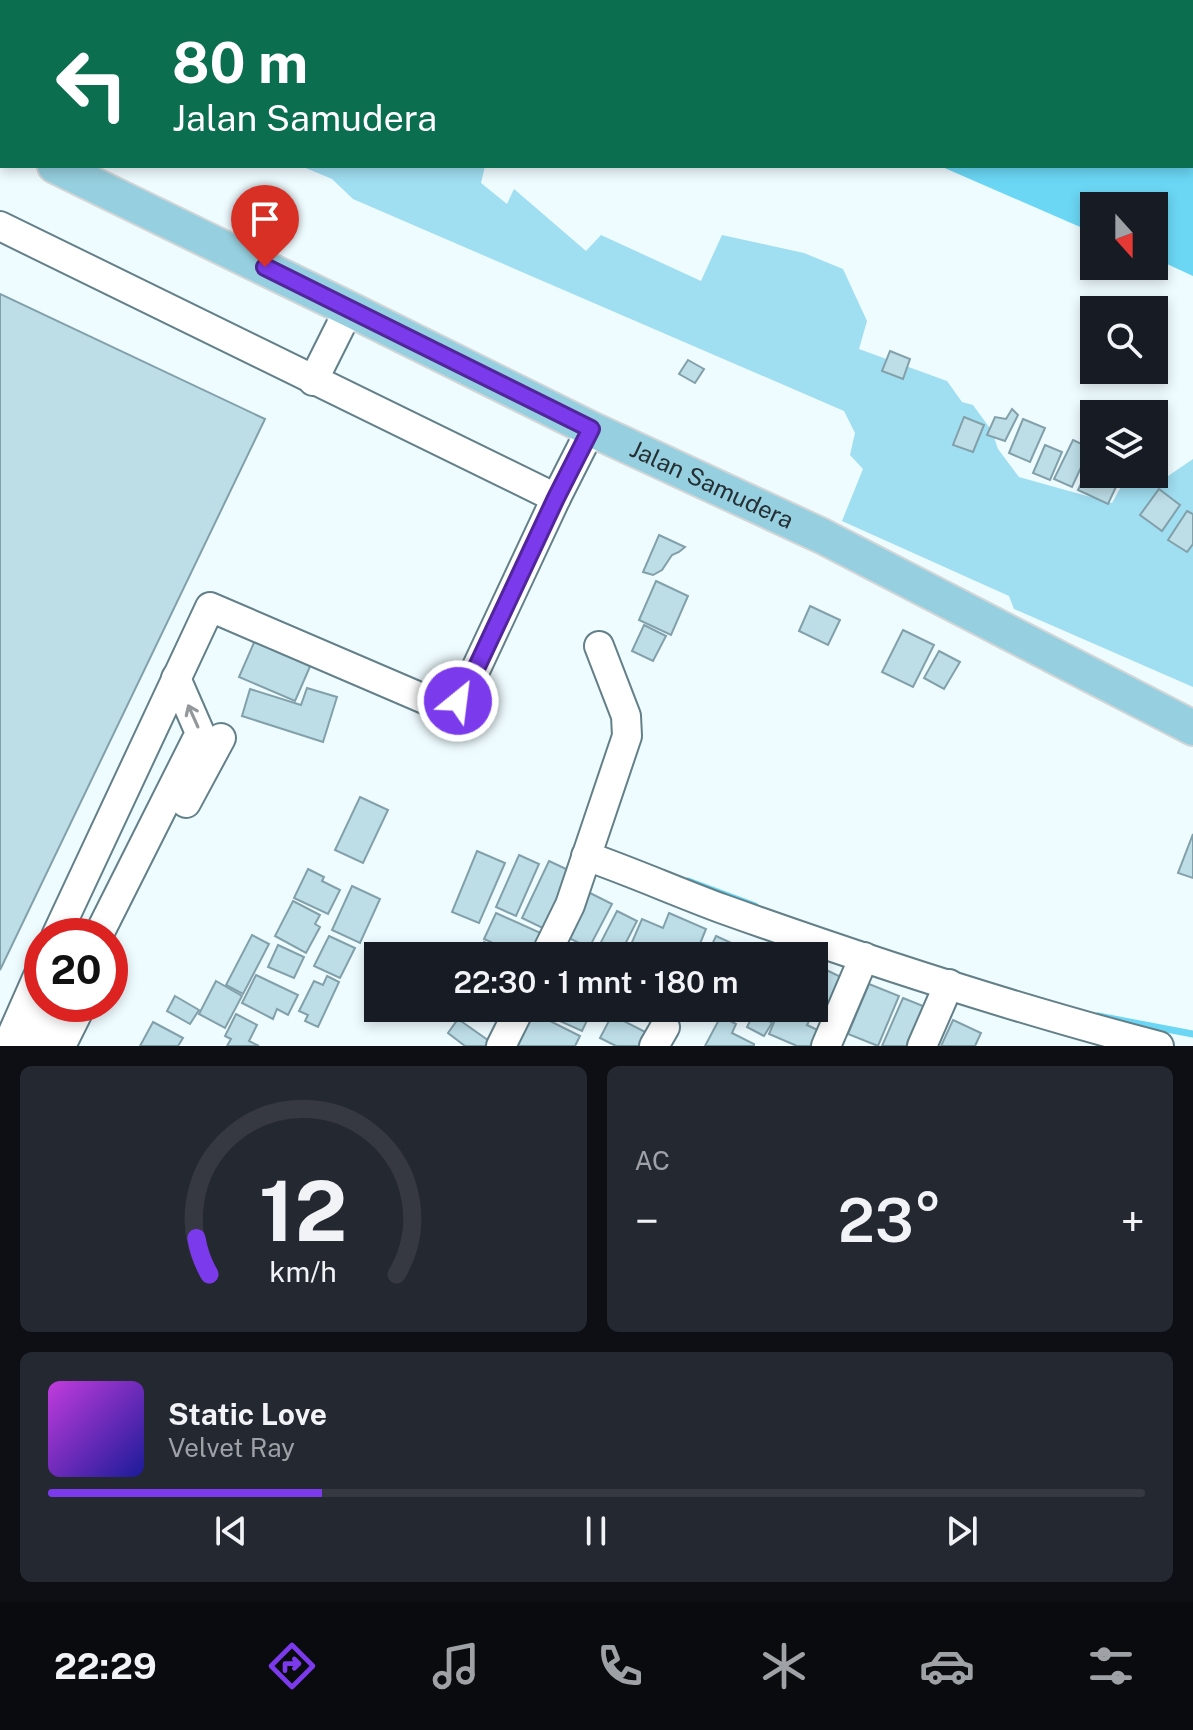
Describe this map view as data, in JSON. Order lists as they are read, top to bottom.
{
  "streets": {
    "main road": ["Jalan Samudera"]
  },
  "north": "bottom",
  "page": {
    "turn": ["80 m", "Jalan Samudera"],
    "limit": "20",
    "trip": "22:30 · 1 mnt · 180 m",
    "tile": "AC",
    "heat": ["−", "23°", "+"],
    "song": ["Static Love", "Velvet Ray"],
    "tabs": "22:29",
    "gauge": ["12", "km/h"]
  }
}
